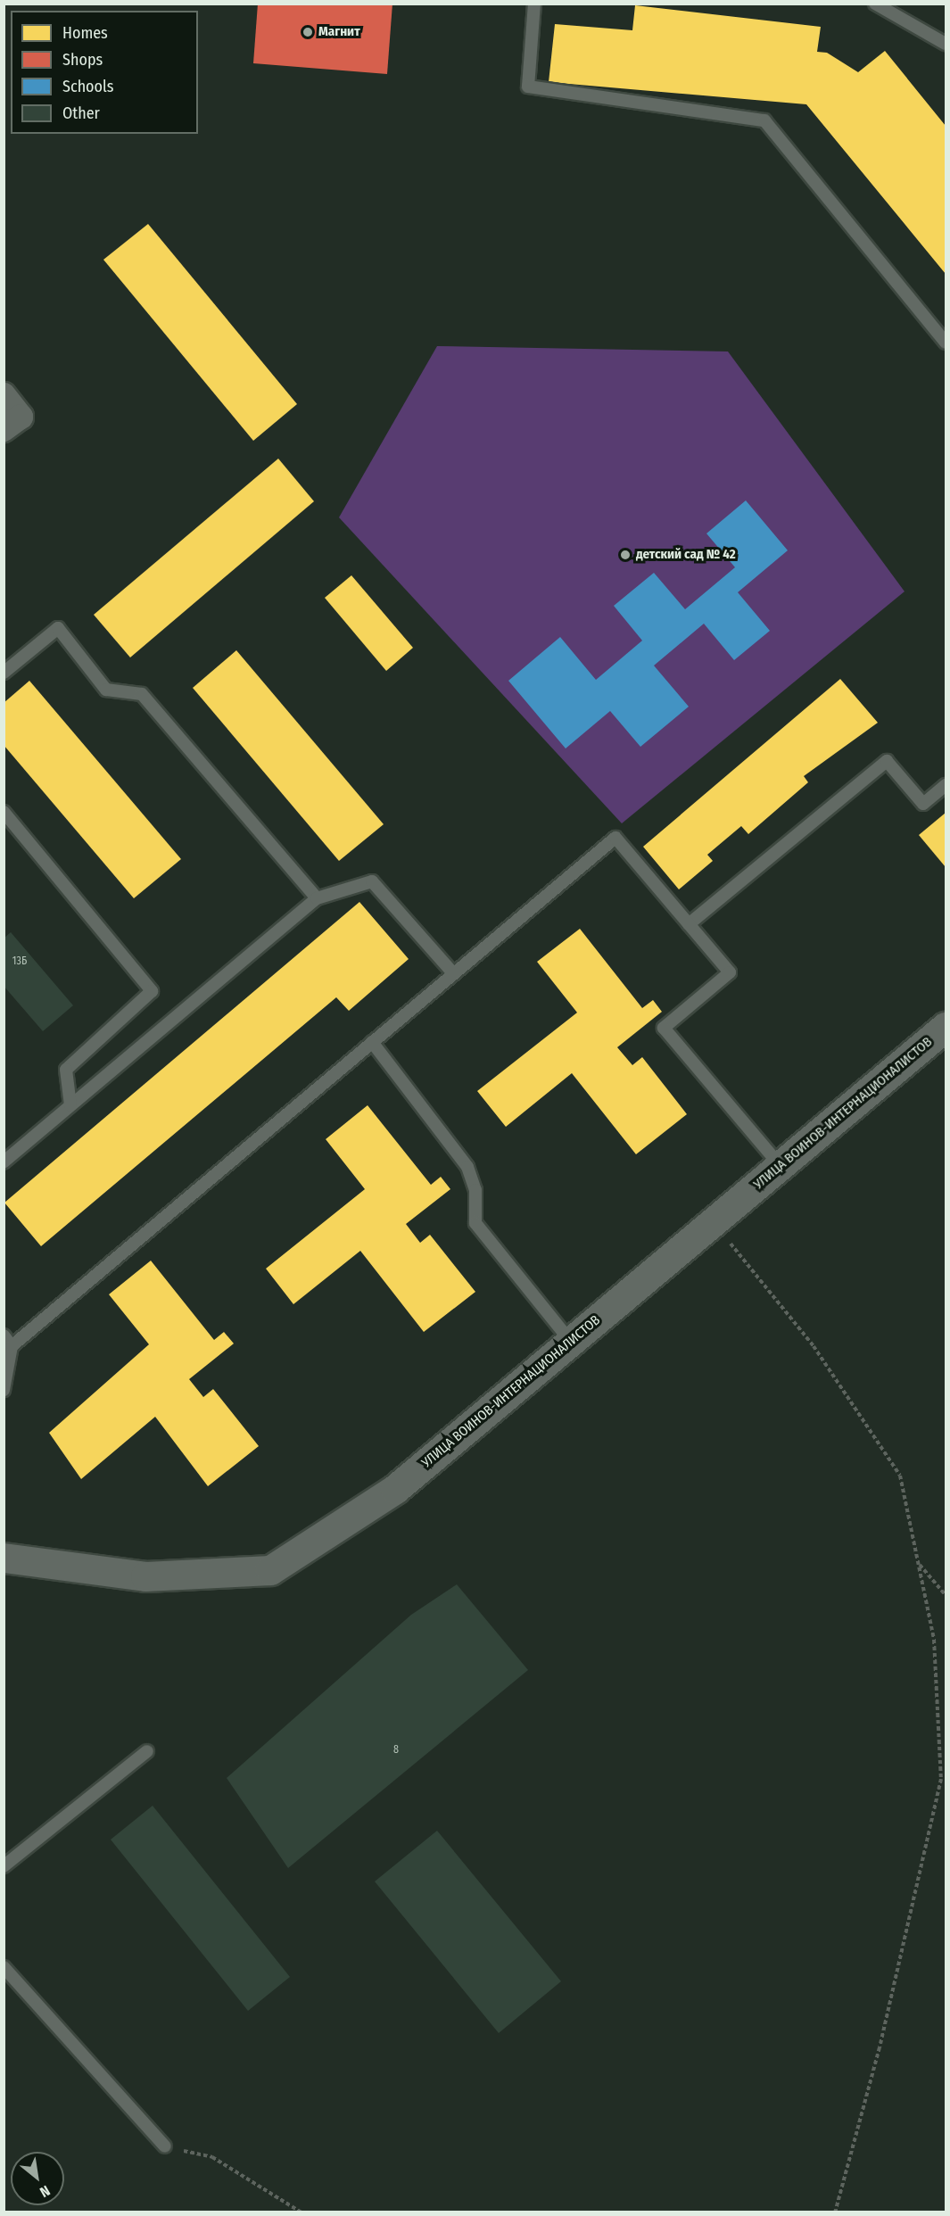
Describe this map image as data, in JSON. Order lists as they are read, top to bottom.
{
  "streets": {
    "street": ["УЛИЦА ВОИНОВ-ИНТЕРНАЦИОНАЛИСТОВ"]
  },
  "places": ["Магнит", "детский сад № 42"],
  "house_numbers": ["13Б", "8"],
  "legend": [
    "Homes",
    "Shops",
    "Schools",
    "Other"
  ],
  "north": "bottom right"
}
